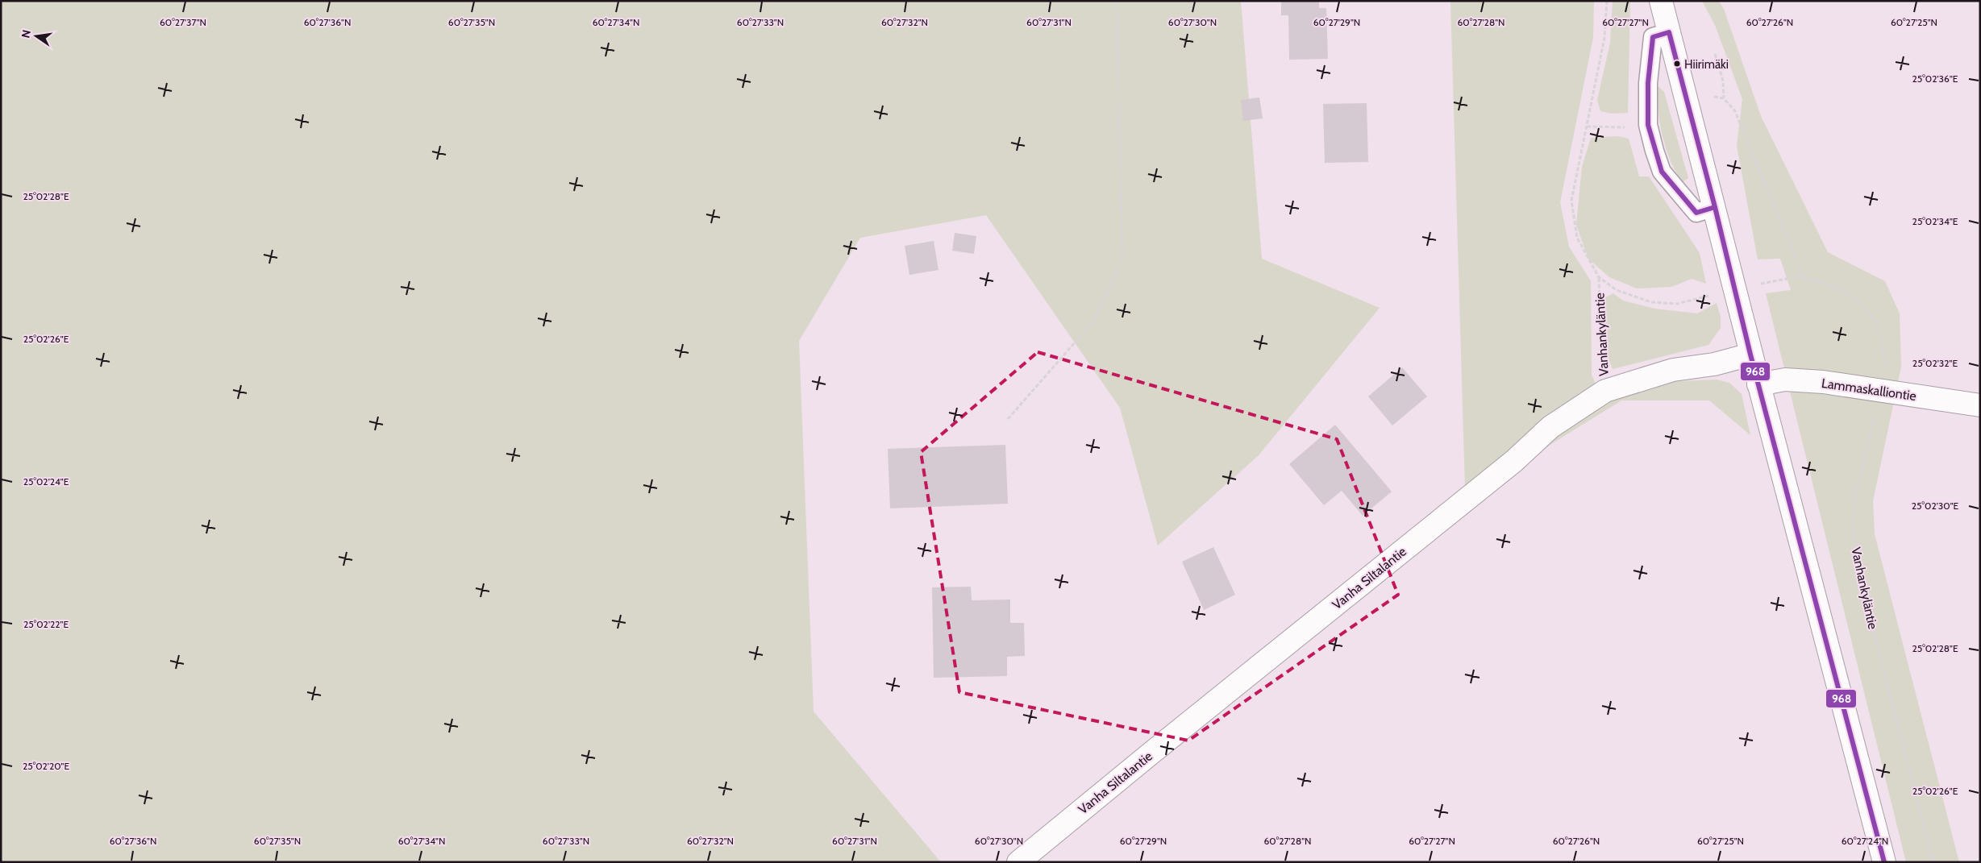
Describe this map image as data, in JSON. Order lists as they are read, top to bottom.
{
  "streets": {
    "street": ["Lammaskalliontie", "Vanha Siltalantie"],
    "path": ["Vanhankyläntie"]
  },
  "crossings": [
    ["Vanhankyläntie", "Lammaskalliontie"],
    ["Vanhankyläntie", "Vanha Siltalantie"]
  ],
  "places": ["Hiirimäki"],
  "lines": ["transit line 968"],
  "north": "left",
  "coordinates": [
    "60°27'37\"N",
    "60°27'36\"N",
    "60°27'35\"N",
    "60°27'34\"N",
    "60°27'33\"N",
    "60°27'32\"N",
    "60°27'31\"N",
    "60°27'30\"N",
    "60°27'29\"N",
    "60°27'28\"N",
    "60°27'27\"N",
    "60°27'26\"N",
    "60°27'25\"N",
    "25°02'36\"E",
    "25°02'28\"E",
    "25°02'34\"E",
    "25°02'26\"E",
    "25°02'32\"E",
    "25°02'24\"E",
    "25°02'30\"E",
    "25°02'22\"E",
    "25°02'20\"E",
    "60°27'24\"N"
  ]
}
